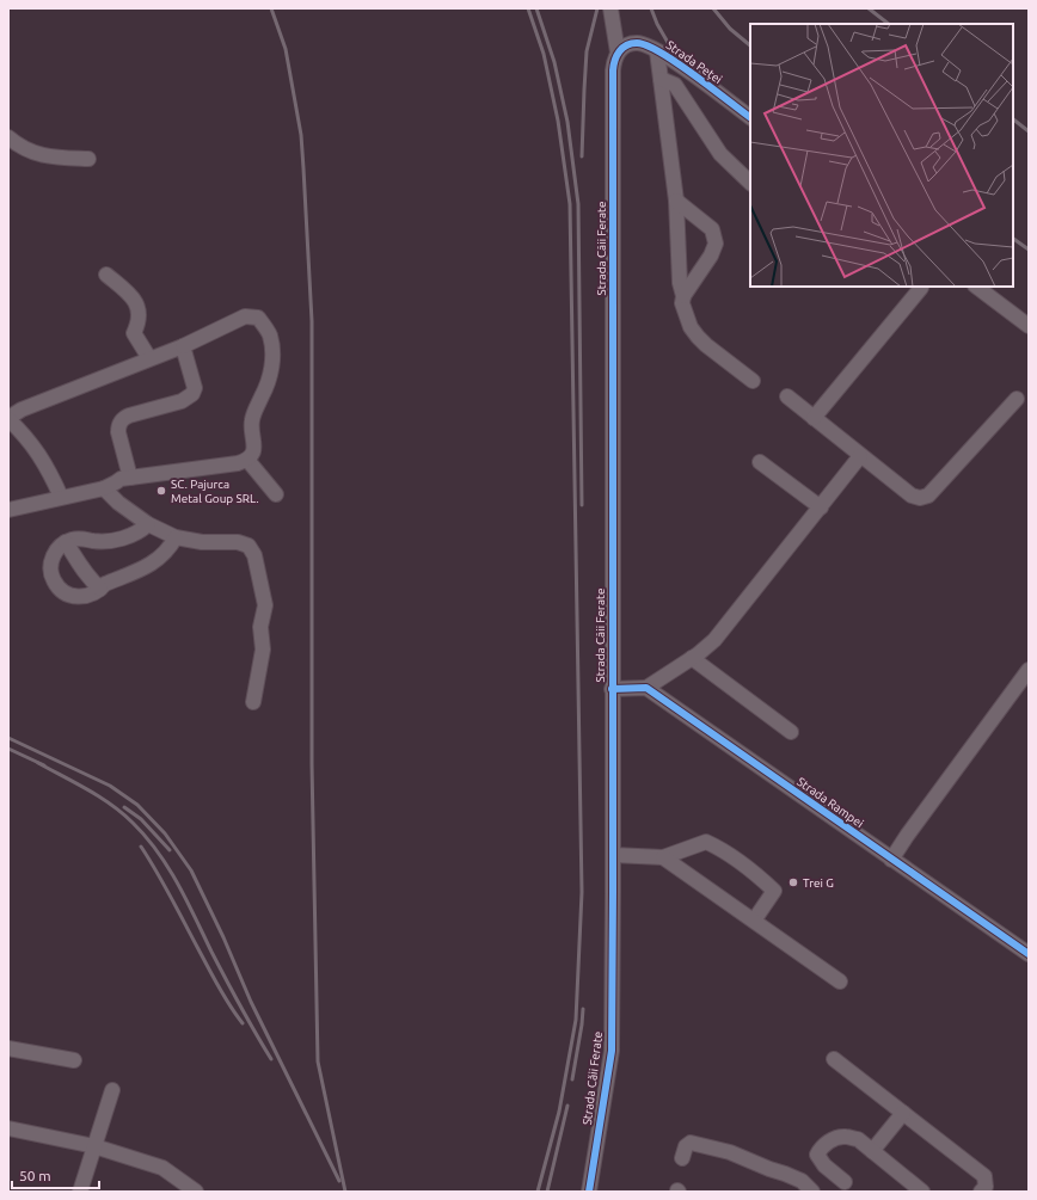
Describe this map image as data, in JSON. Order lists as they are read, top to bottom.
{
  "streets": {
    "street": ["Strada Peței", "Strada Căii Ferate", "Strada Rampei"]
  },
  "crossings": [
    ["Strada Peței", "Strada Căii Ferate"]
  ],
  "places": ["SC. Pajurca Metal Goup SRL.", "Trei G"],
  "scale_bar": "50 m"
}
